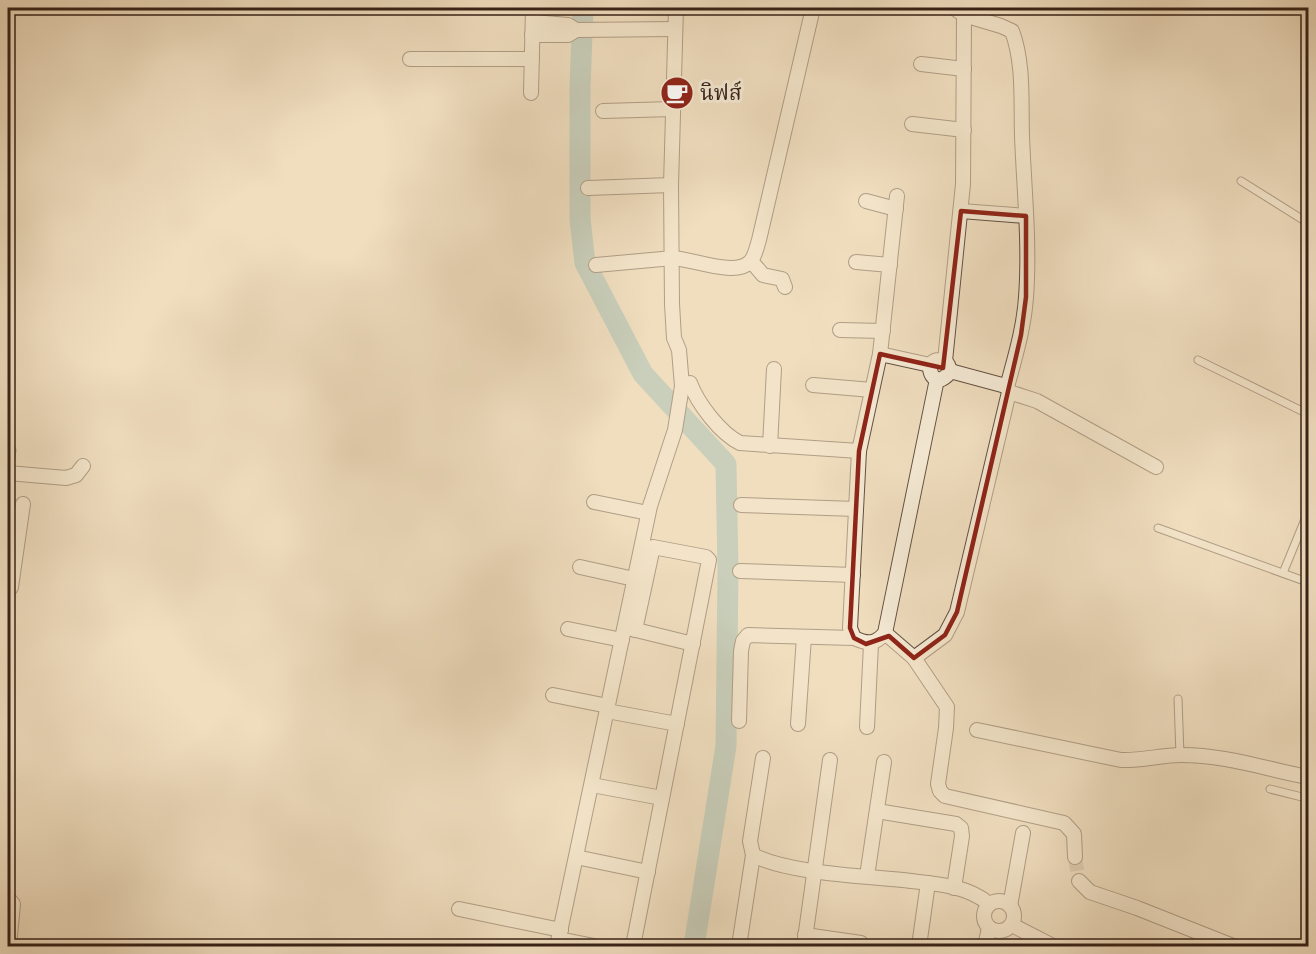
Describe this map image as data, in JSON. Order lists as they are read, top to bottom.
{
  "places": {
    "cafe": ["นิฟส์"]
  }
}
